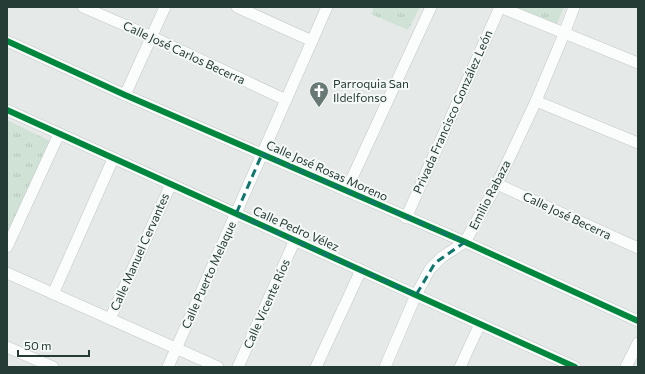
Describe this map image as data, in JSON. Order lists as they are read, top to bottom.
{
  "streets": {
    "street": [
      "Calle José Carlos Becerra",
      "Privada Francisco González León",
      "Calle José Rosas Moreno",
      "Emilio Rabaza",
      "Calle José Becerra",
      "Calle Pedro Vélez",
      "Calle Manuel Cervantes",
      "Calle Puerto Melaque",
      "Calle Vicente Ríos"
    ]
  },
  "crossings": [
    ["Calle José Carlos Becerra", "Calle Puerto Melaque"],
    ["Privada Francisco González León", "Calle José Rosas Moreno"],
    ["Calle José Rosas Moreno", "Emilio Rabaza"],
    ["Calle José Rosas Moreno", "Calle Puerto Melaque"],
    ["Emilio Rabaza", "Calle José Becerra"],
    ["Emilio Rabaza", "Calle Pedro Vélez"],
    ["Calle Pedro Vélez", "Calle Manuel Cervantes"],
    ["Calle Pedro Vélez", "Calle Puerto Melaque"],
    ["Calle Pedro Vélez", "Calle Vicente Ríos"]
  ],
  "places": {
    "church": ["Parroquia San Ildelfonso"]
  },
  "scale_bar": "50 m"
}
